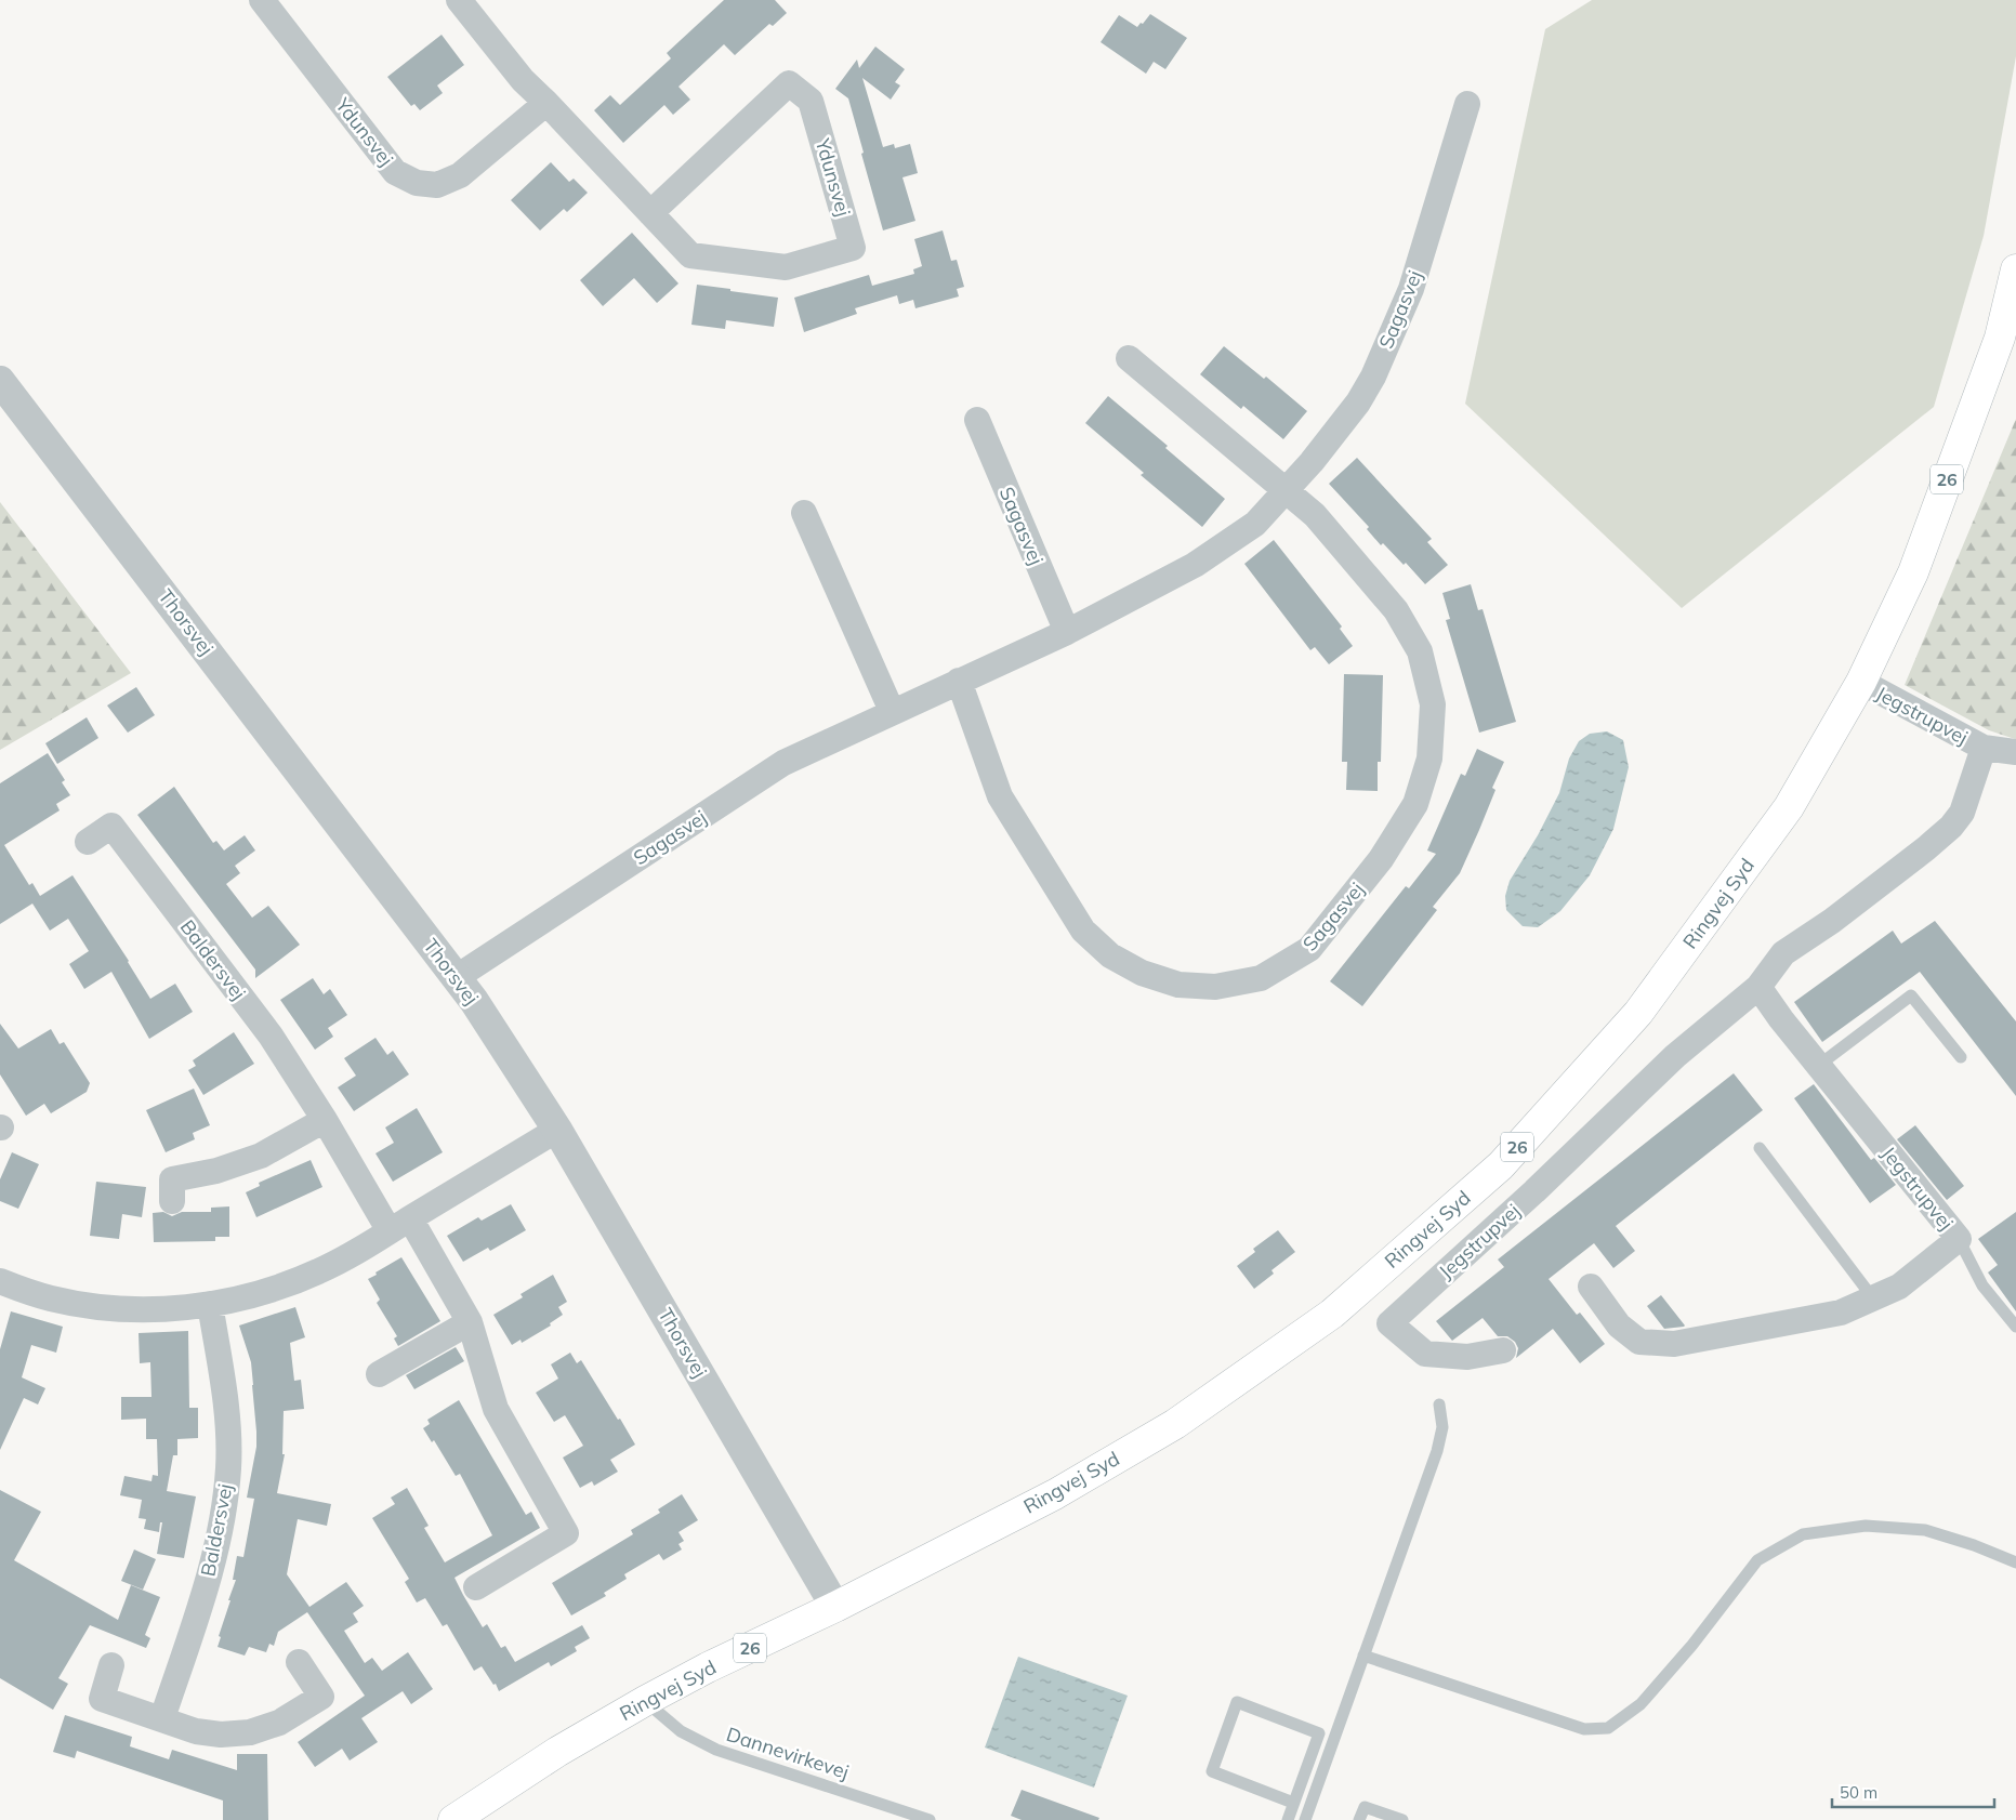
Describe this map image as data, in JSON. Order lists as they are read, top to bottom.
{
  "streets": {
    "main road": ["26", "Ringvej Syd"],
    "street": [
      "Ydunsvej",
      "Sagasvej",
      "Thorsvej",
      "Jegstrupvej",
      "Baldersvej"
    ],
    "lane": ["Dannevirkevej"]
  },
  "crossings": [
    ["Sagasvej", "Thorsvej"],
    ["Thorsvej", "Ringvej Syd"],
    ["Jegstrupvej", "Ringvej Syd"],
    ["Ringvej Syd", "Dannevirkevej"]
  ],
  "scale_bar": "50 m"
}
